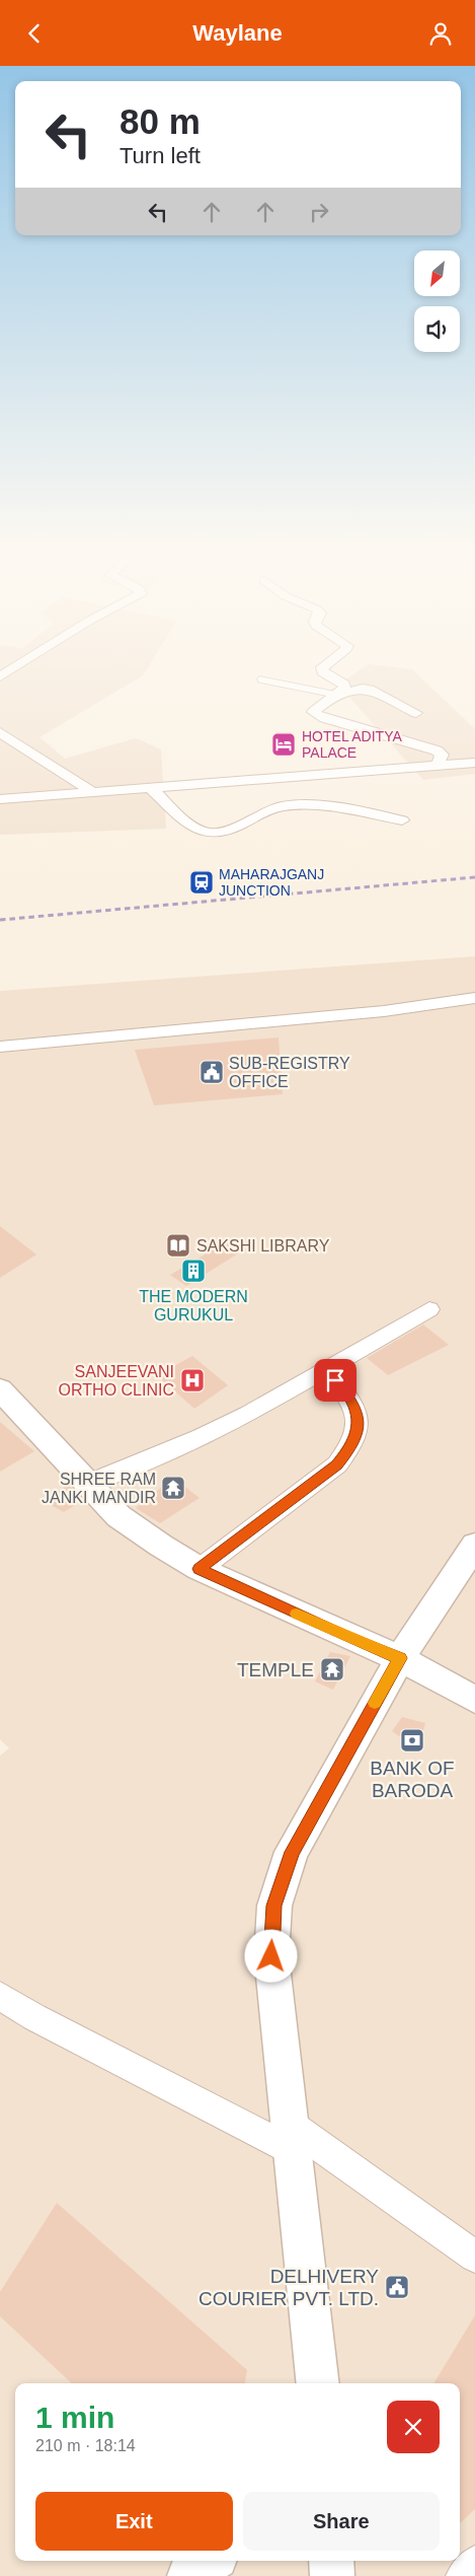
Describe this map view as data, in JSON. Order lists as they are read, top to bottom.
{
  "places": {
    "hotel": ["HOTEL ADITYA PALACE"],
    "station": ["MAHARAJGANJ JUNCTION"],
    "public building": ["SUB-REGISTRY OFFICE", "DELHIVERY COURIER PVT. LTD."],
    "library": ["SAKSHI LIBRARY"],
    "building": ["THE MODERN GURUKUL"],
    "hospital": ["SANJEEVANI ORTHO CLINIC"],
    "temple": ["SHREE RAM JANKI MANDIR", "TEMPLE"],
    "bank": ["BANK OF BARODA"]
  },
  "north": "bottom left",
  "page": {
    "header": "Waylane",
    "turn": ["80 m", "Turn left"],
    "heading": ["1 min", "210 m · 18:14"],
    "buttons": ["Exit", "Share"]
  }
}
